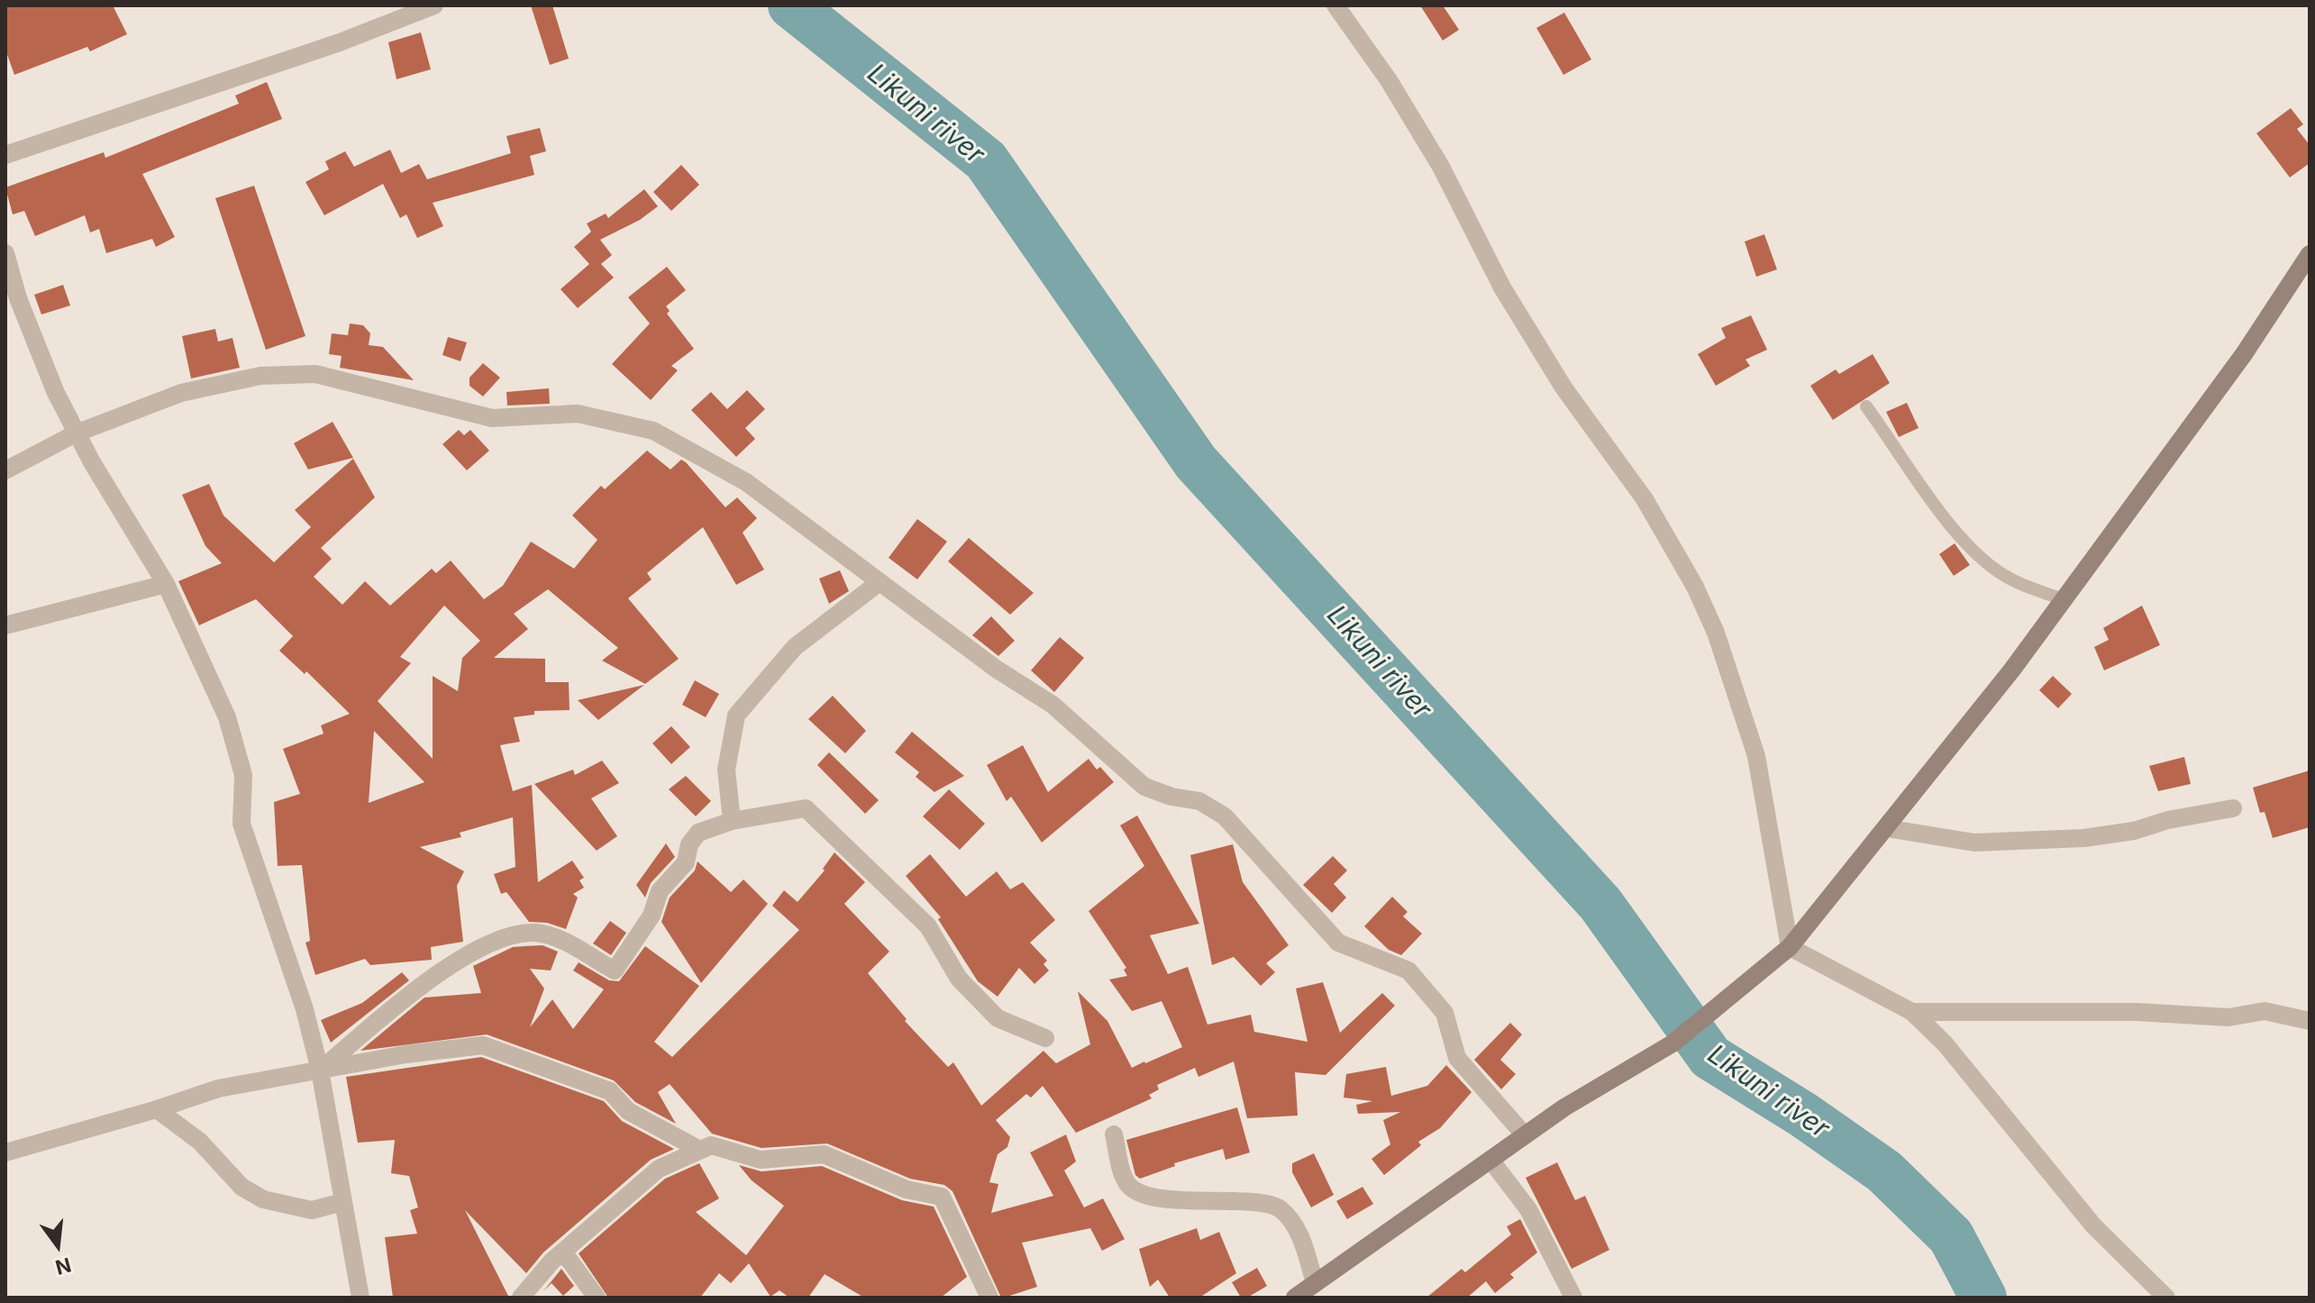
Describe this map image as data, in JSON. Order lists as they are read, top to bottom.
{
  "water": ["Likuni river"],
  "north": "bottom"
}
